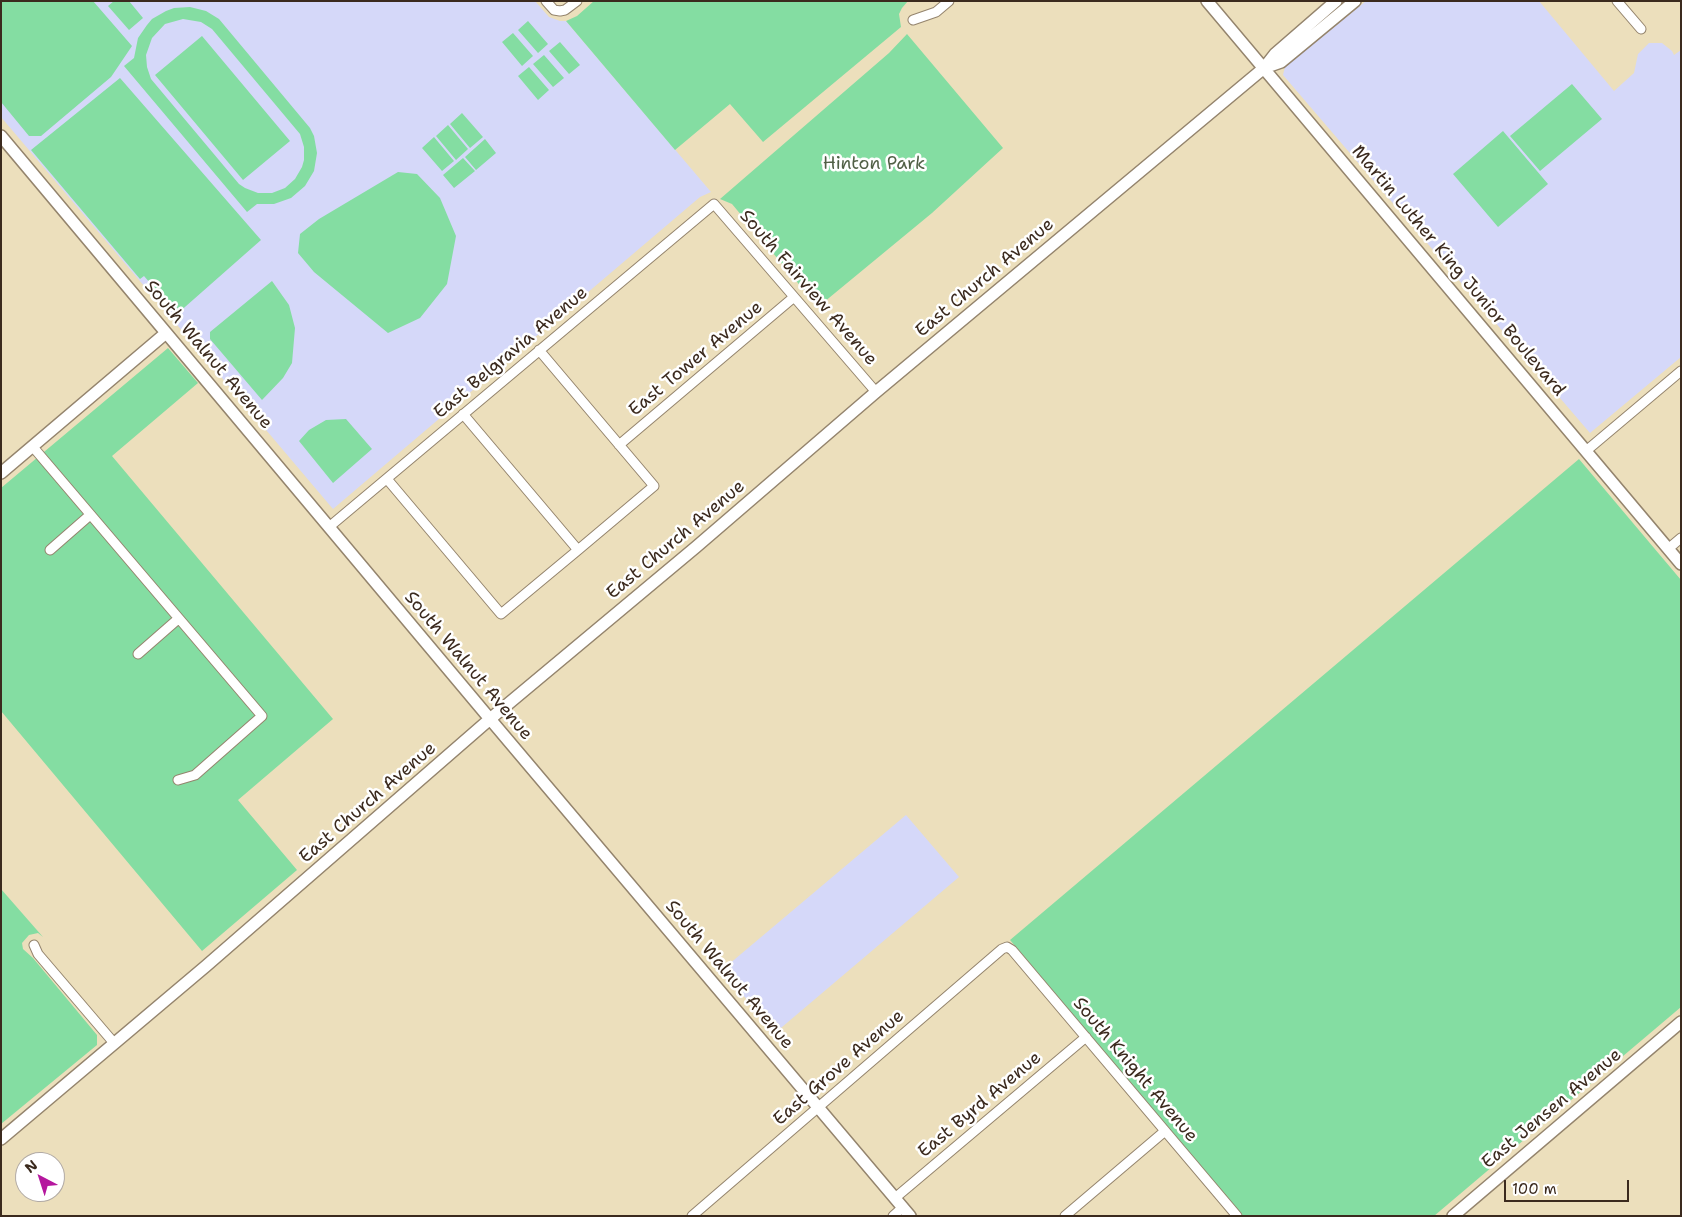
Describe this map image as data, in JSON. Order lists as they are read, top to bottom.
{
  "streets": {
    "street": [
      "Martin Luther King Junior Boulevard",
      "East Church Avenue",
      "South Fairview Avenue",
      "East Belgravia Avenue",
      "South Walnut Avenue",
      "East Tower Avenue",
      "East Grove Avenue",
      "South Knight Avenue",
      "East Byrd Avenue",
      "East Jensen Avenue"
    ]
  },
  "crossings": [
    ["Martin Luther King Junior Boulevard", "East Church Avenue"],
    ["East Church Avenue", "South Fairview Avenue"],
    ["East Church Avenue", "South Walnut Avenue"],
    ["South Fairview Avenue", "East Belgravia Avenue"],
    ["South Fairview Avenue", "East Tower Avenue"],
    ["East Belgravia Avenue", "South Walnut Avenue"],
    ["South Walnut Avenue", "East Grove Avenue"],
    ["South Walnut Avenue", "East Byrd Avenue"],
    ["East Grove Avenue", "South Knight Avenue"],
    ["South Knight Avenue", "East Byrd Avenue"]
  ],
  "parks": ["Hinton Park"],
  "scale_bar": "100 m",
  "north": "top left"
}
